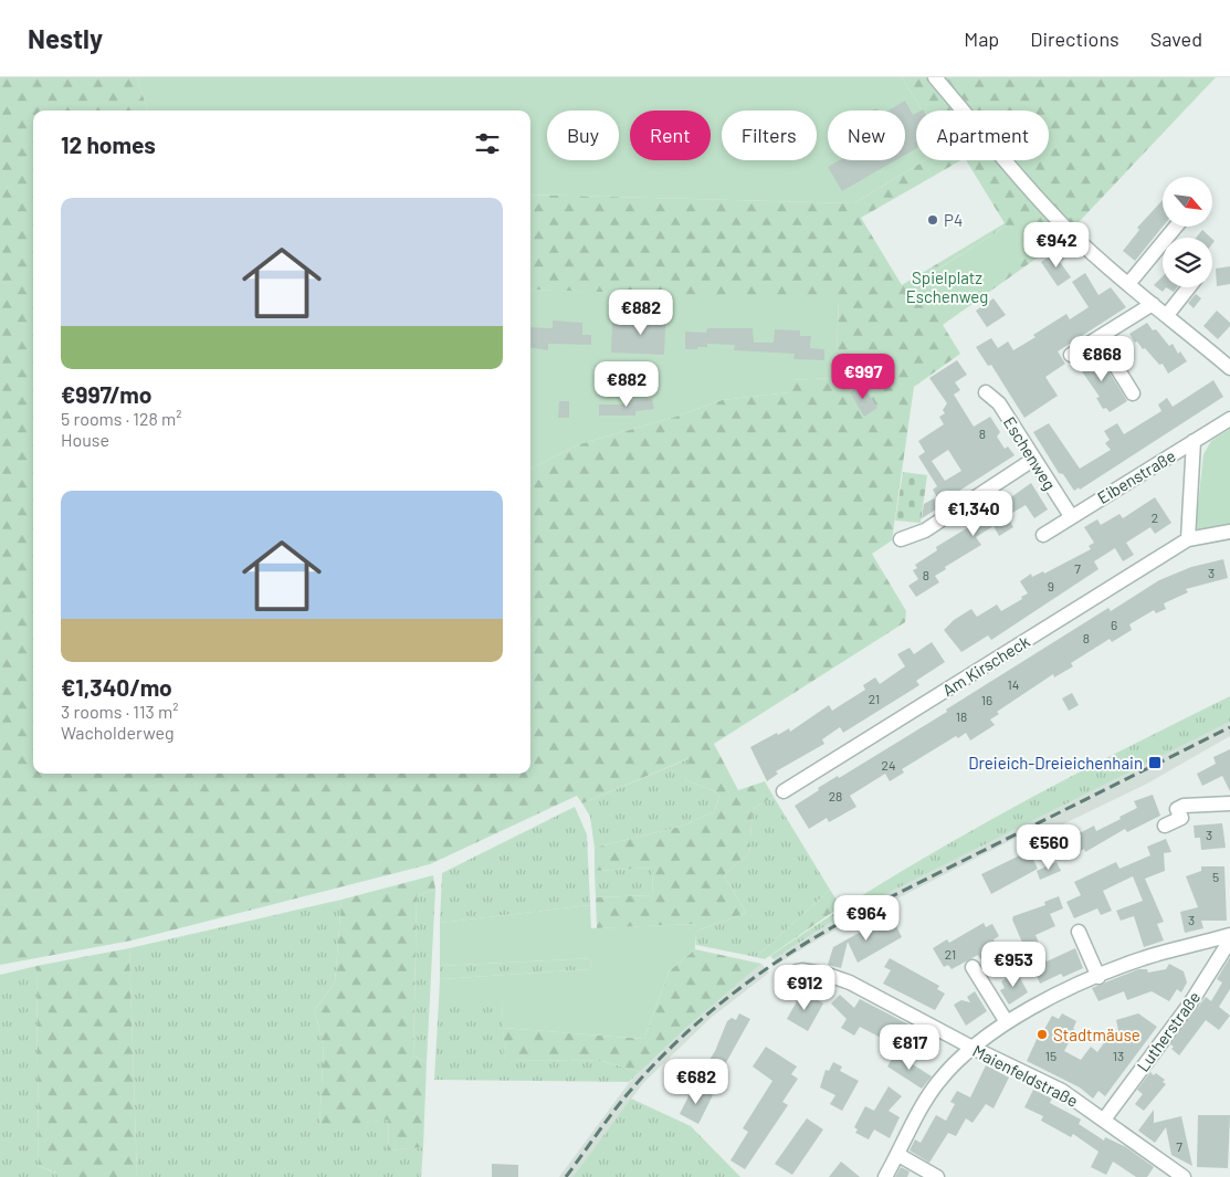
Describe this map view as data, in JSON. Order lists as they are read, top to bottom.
{
  "streets": {
    "street": [
      "Eschenweg",
      "Eibenstraße",
      "Am Kirscheck",
      "Lutherstraße",
      "Maienfeldstraße"
    ]
  },
  "crossings": [
    ["Eschenweg", "Eibenstraße"],
    ["Lutherstraße", "Maienfeldstraße"]
  ],
  "parks": ["Spielplatz Eschenweg"],
  "places": {
    "other": ["P4", "Stadtmäuse"],
    "transit": ["Dreieich-Dreieichenhain"]
  },
  "house_numbers": [
    "8",
    "2",
    "7",
    "3",
    "8",
    "9",
    "6",
    "8",
    "14",
    "21",
    "16",
    "18",
    "24",
    "28",
    "3",
    "5",
    "3",
    "21",
    "15",
    "13",
    "7"
  ],
  "north": "bottom right",
  "page": {
    "header": "Nestly",
    "nav": ["Map", "Directions", "Saved"],
    "chip": [
      "Buy",
      "Rent",
      "Filters",
      "New",
      "Apartment"
    ],
    "heading": "12 homes",
    "list": [
      {
        "name": "€997/mo",
        "note": "5 rooms · 128 m² · House"
      },
      {
        "name": "€1,340/mo",
        "note": "3 rooms · 113 m² · Wacholderweg"
      }
    ],
    "price": [
      "€942",
      "€882",
      "€868",
      "€997",
      "€882",
      "€1,340",
      "€560",
      "€964",
      "€953",
      "€912",
      "€817",
      "€682"
    ]
  }
}
